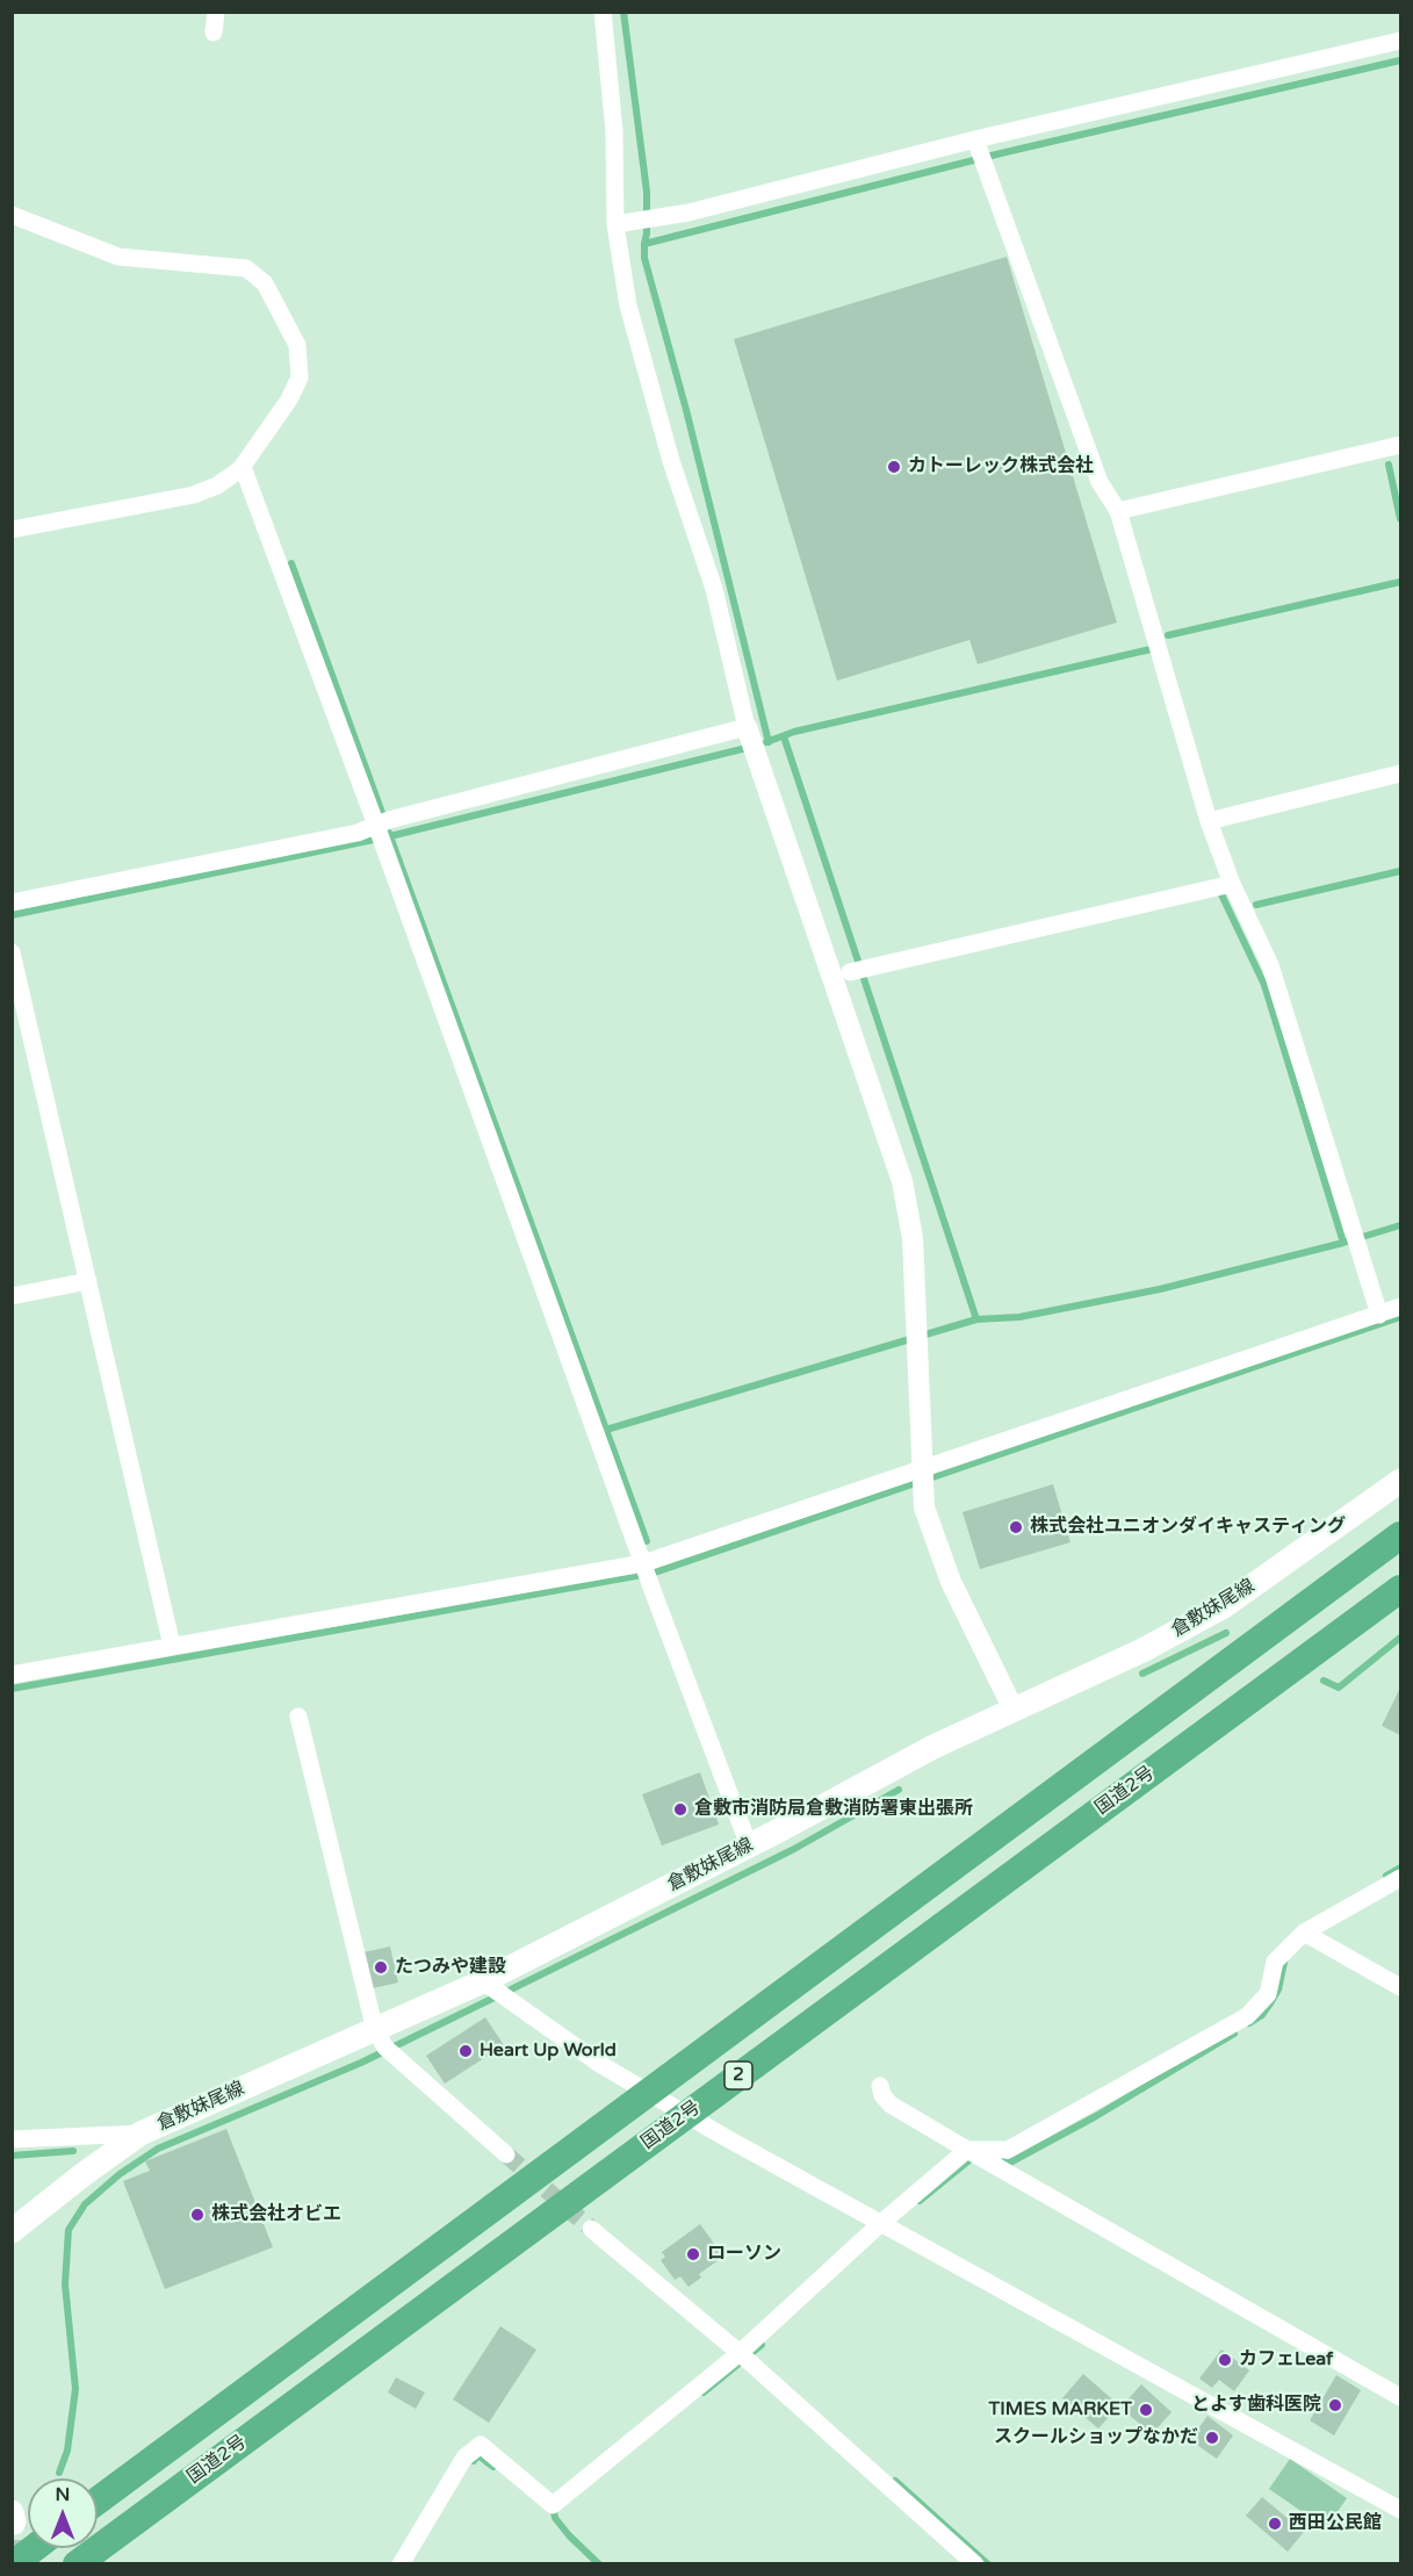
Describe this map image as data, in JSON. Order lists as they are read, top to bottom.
{
  "streets": {
    "highway": ["国道2号", "2"],
    "main road": ["倉敷妹尾線"]
  },
  "places": [
    "カトーレック株式会社",
    "株式会社ユニオンダイキャスティング",
    "倉敷市消防局倉敷消防署東出張所",
    "たつみや建設",
    "Heart Up World",
    "株式会社オビエ",
    "ローソン",
    "カフェLeaf",
    "とよす歯科医院",
    "TIMES MARKET",
    "スクールショップなかだ",
    "西田公民館"
  ],
  "north": "top"
}
